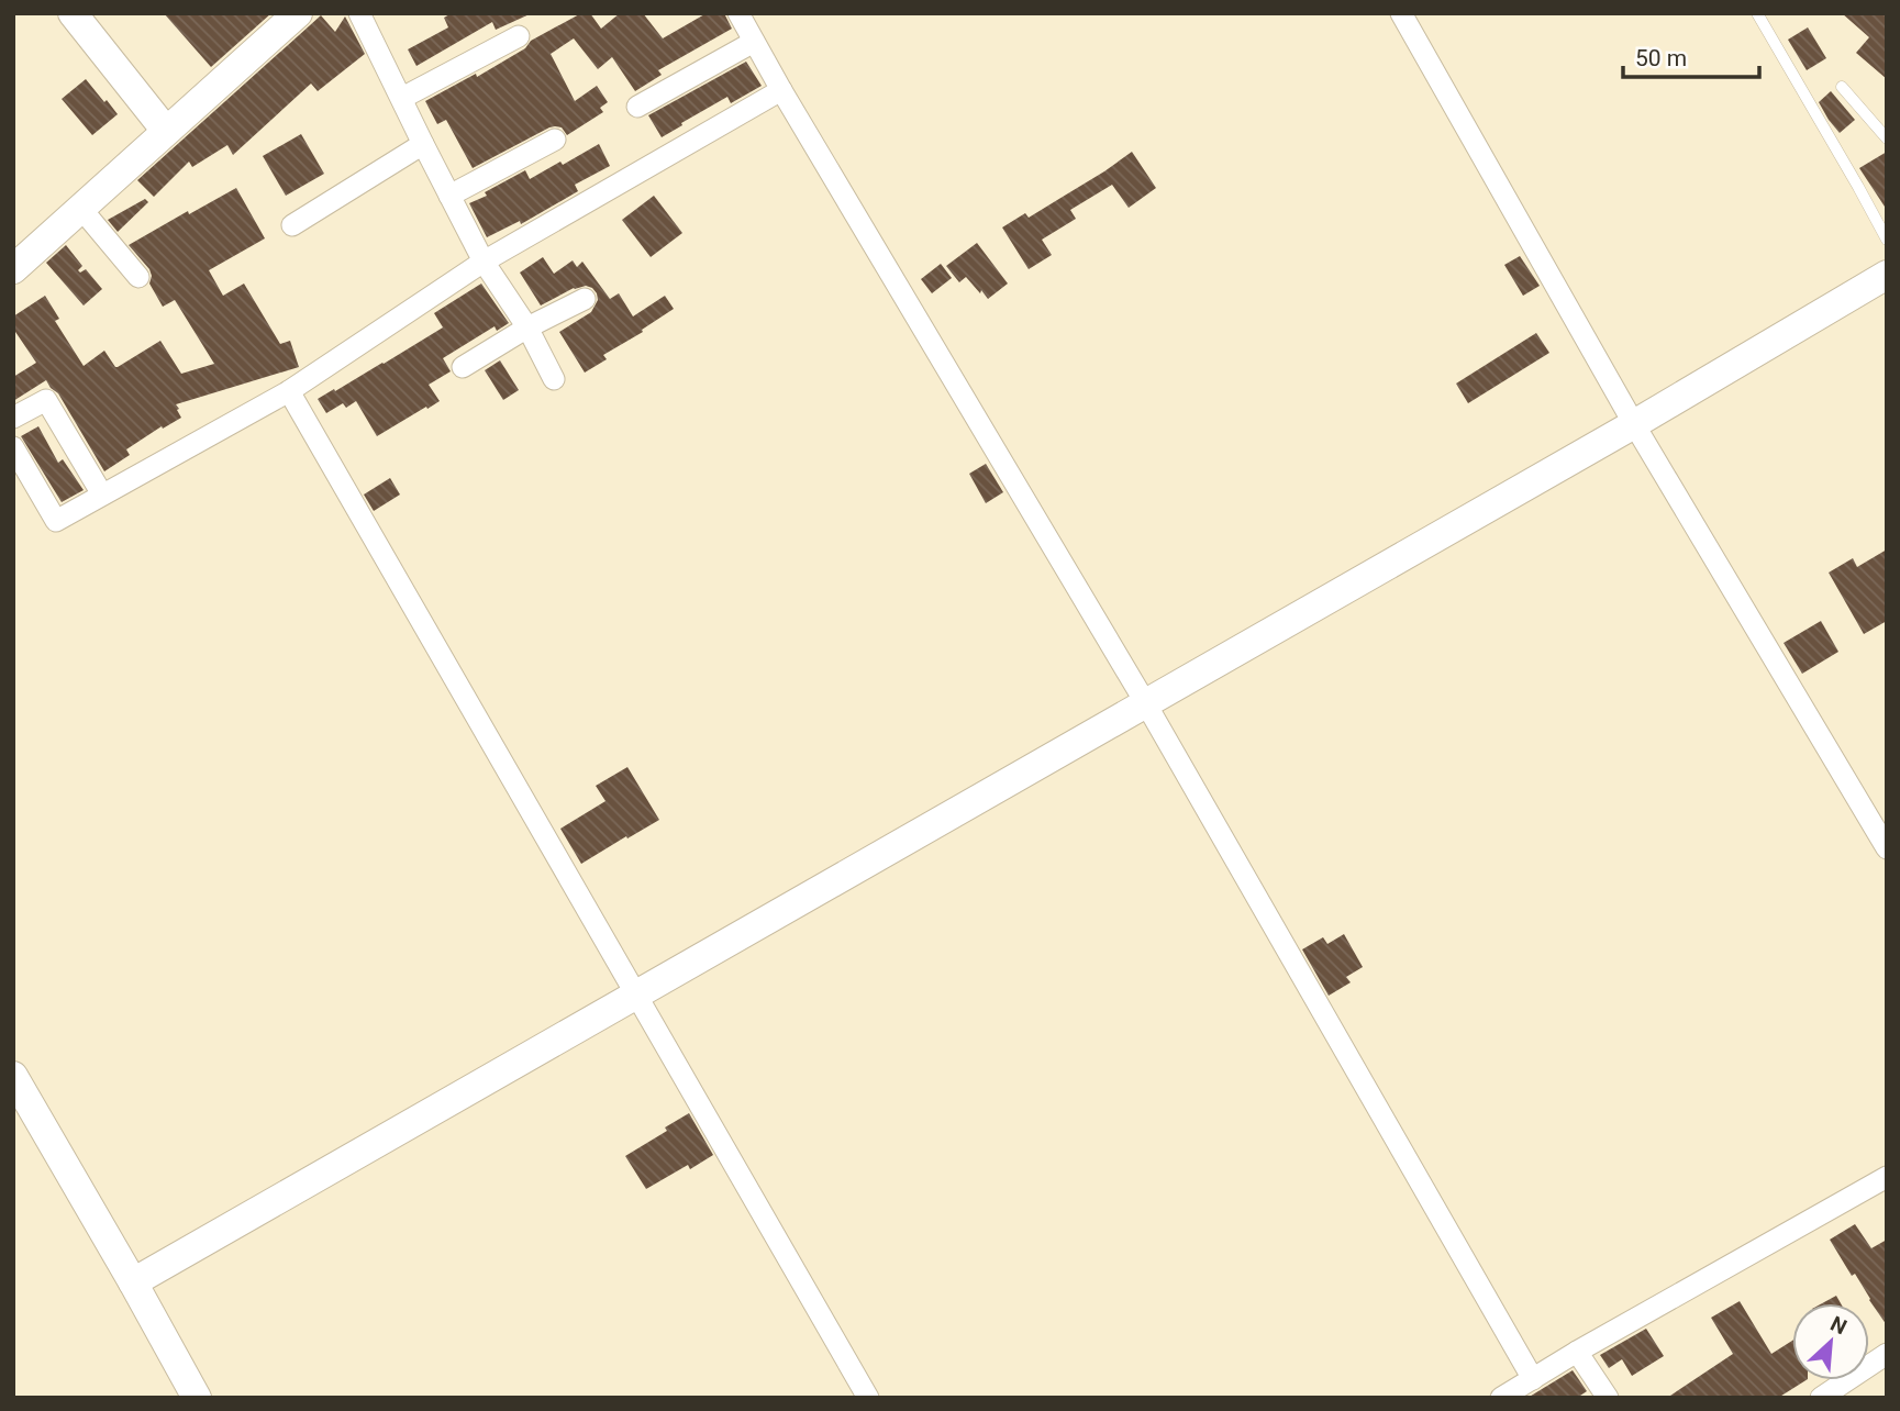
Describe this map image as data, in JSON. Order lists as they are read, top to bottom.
{
  "scale_bar": "50 m",
  "north": "top right"
}
